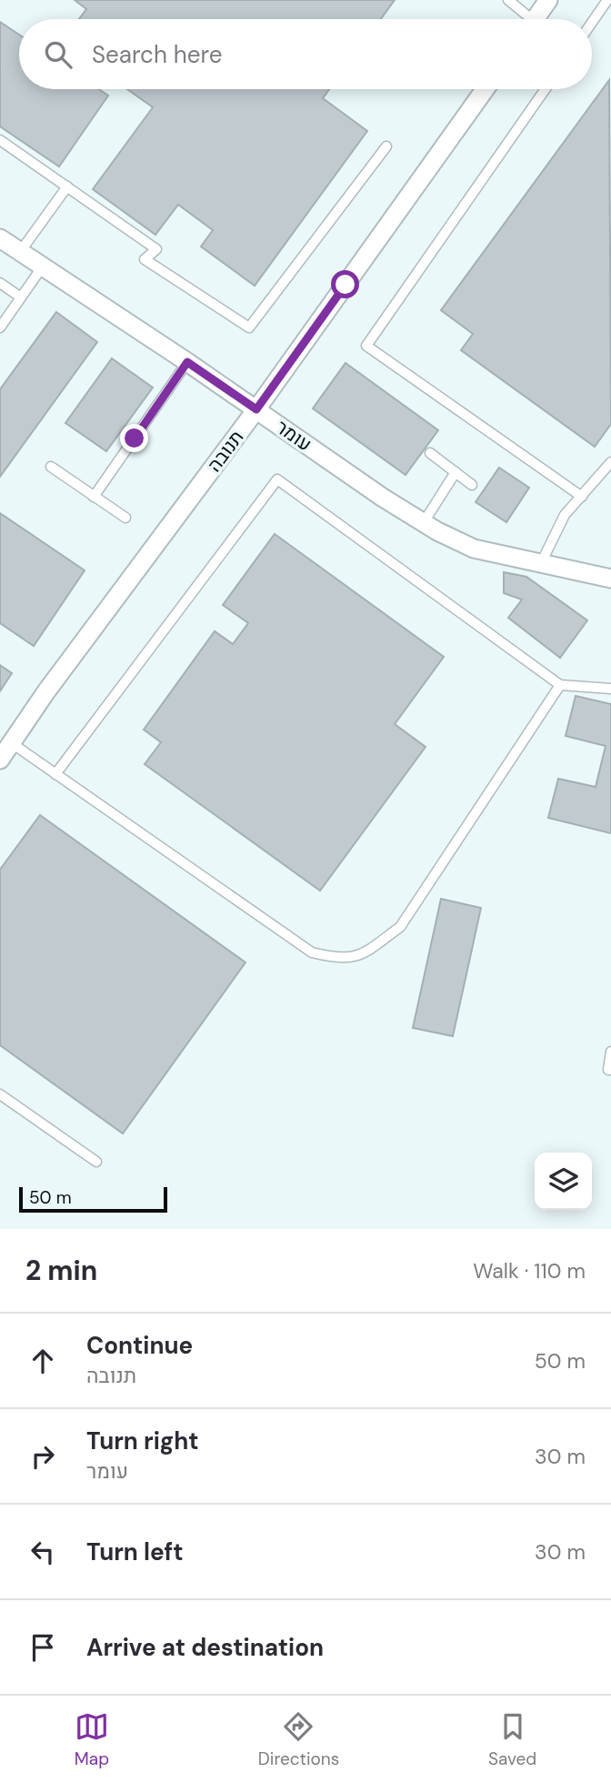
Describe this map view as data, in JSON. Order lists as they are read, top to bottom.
{
  "streets": {
    "street": ["עומר", "תנובה"]
  },
  "crossings": [
    ["עומר", "תנובה"]
  ],
  "scale_bar": "50 m",
  "page": {
    "search": "Search here",
    "scale": "50 m",
    "heading": ["2 min", "Walk · 110 m"],
    "list": [
      ["Continue", "תנובה", "50 m"],
      ["Turn right", "עומר", "30 m"],
      ["Turn left", "30 m"],
      "Arrive at destination"
    ],
    "nav": ["Map", "Directions", "Saved"]
  }
}
